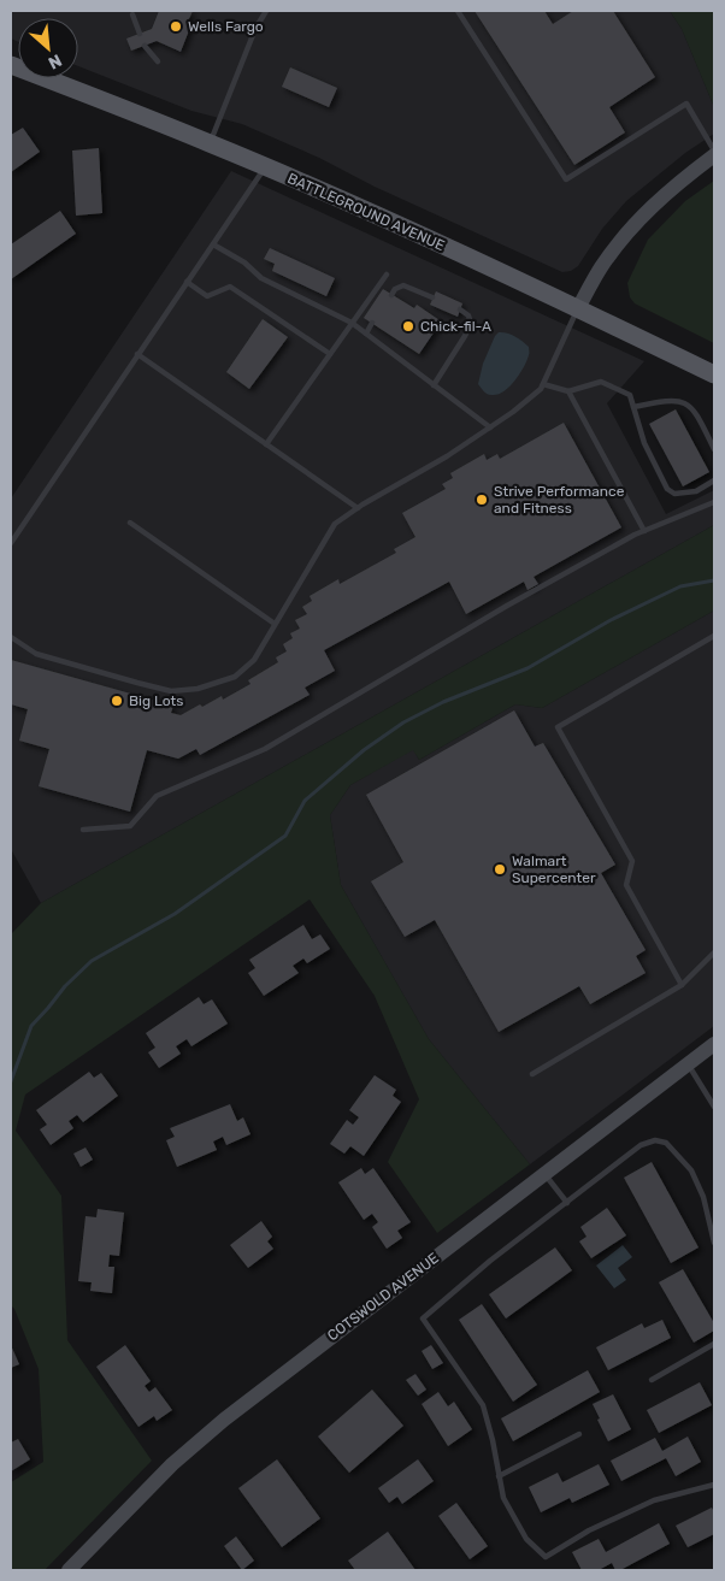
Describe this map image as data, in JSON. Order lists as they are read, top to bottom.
{
  "streets": {
    "main road": ["BATTLEGROUND AVENUE"],
    "street": ["COTSWOLD AVENUE"]
  },
  "places": [
    "Wells Fargo",
    "Chick-fil-A",
    "Strive Performance and Fitness",
    "Big Lots",
    "Walmart Supercenter"
  ],
  "north": "bottom right"
}
